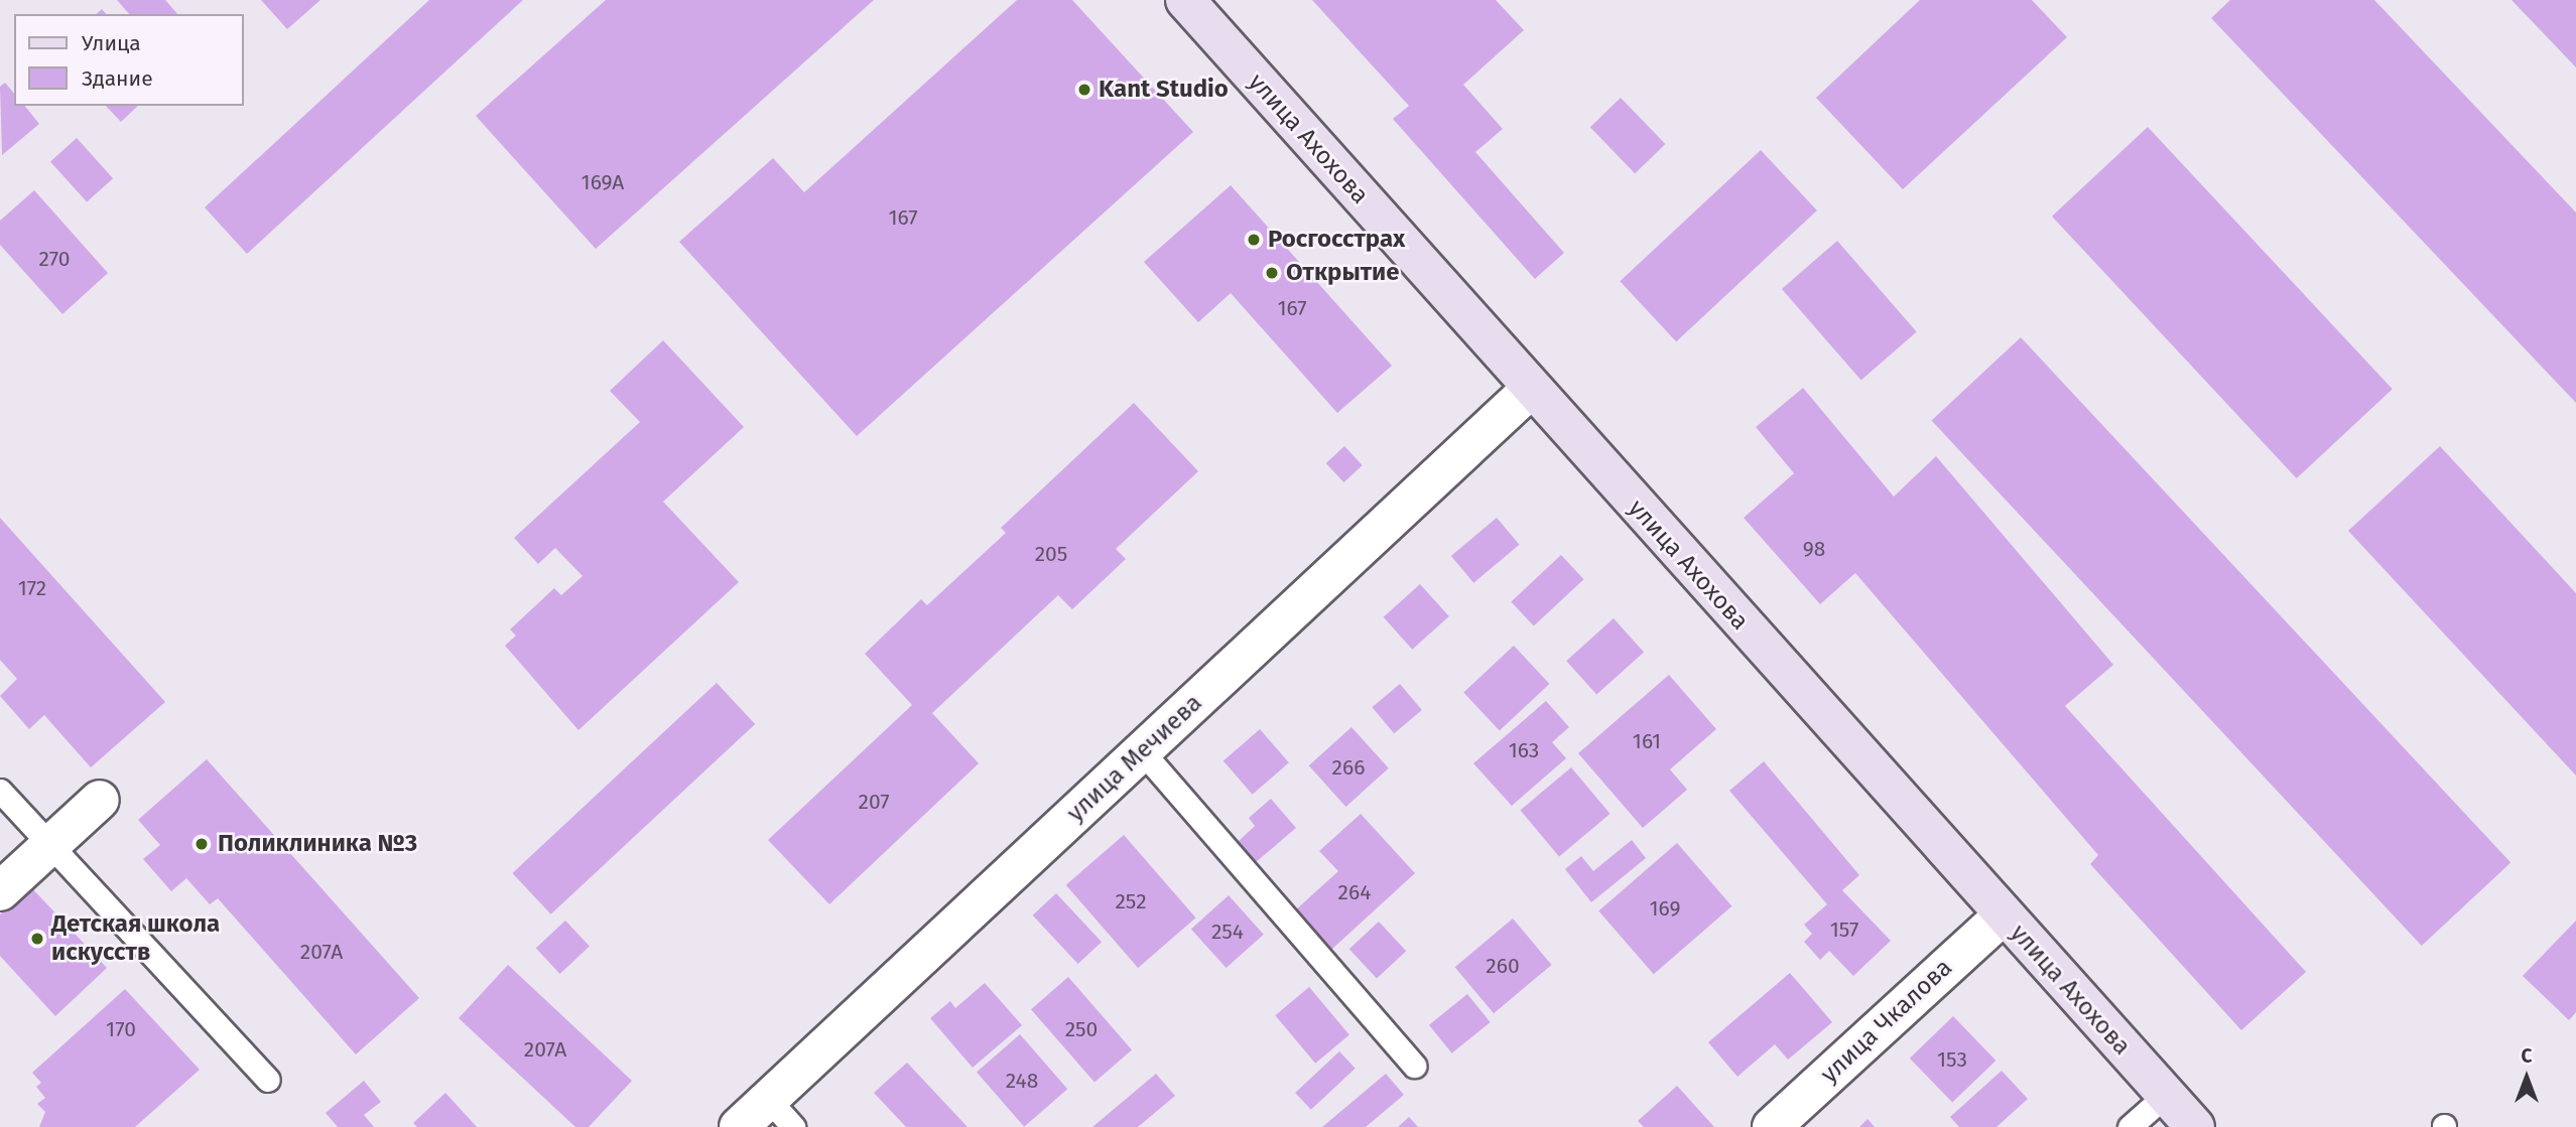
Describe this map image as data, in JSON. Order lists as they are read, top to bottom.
{
  "streets": {
    "main road": ["улица Ахохова"],
    "street": ["улица Мечиева", "улица Чкалова"]
  },
  "crossings": [
    ["улица Ахохова", "улица Мечиева"],
    ["улица Ахохова", "улица Чкалова"]
  ],
  "places": [
    "Kant Studio",
    "Росгосстрах",
    "Открытие",
    "Поликлиника №3",
    "Детская школа искусств"
  ],
  "house_numbers": [
    "169А",
    "167",
    "270",
    "167",
    "98",
    "205",
    "172",
    "161",
    "163",
    "266",
    "207",
    "264",
    "252",
    "169",
    "157",
    "254",
    "207А",
    "260",
    "170",
    "250",
    "207А",
    "153",
    "248"
  ],
  "legend": ["Улица", "Здание"],
  "north": "top"
}
